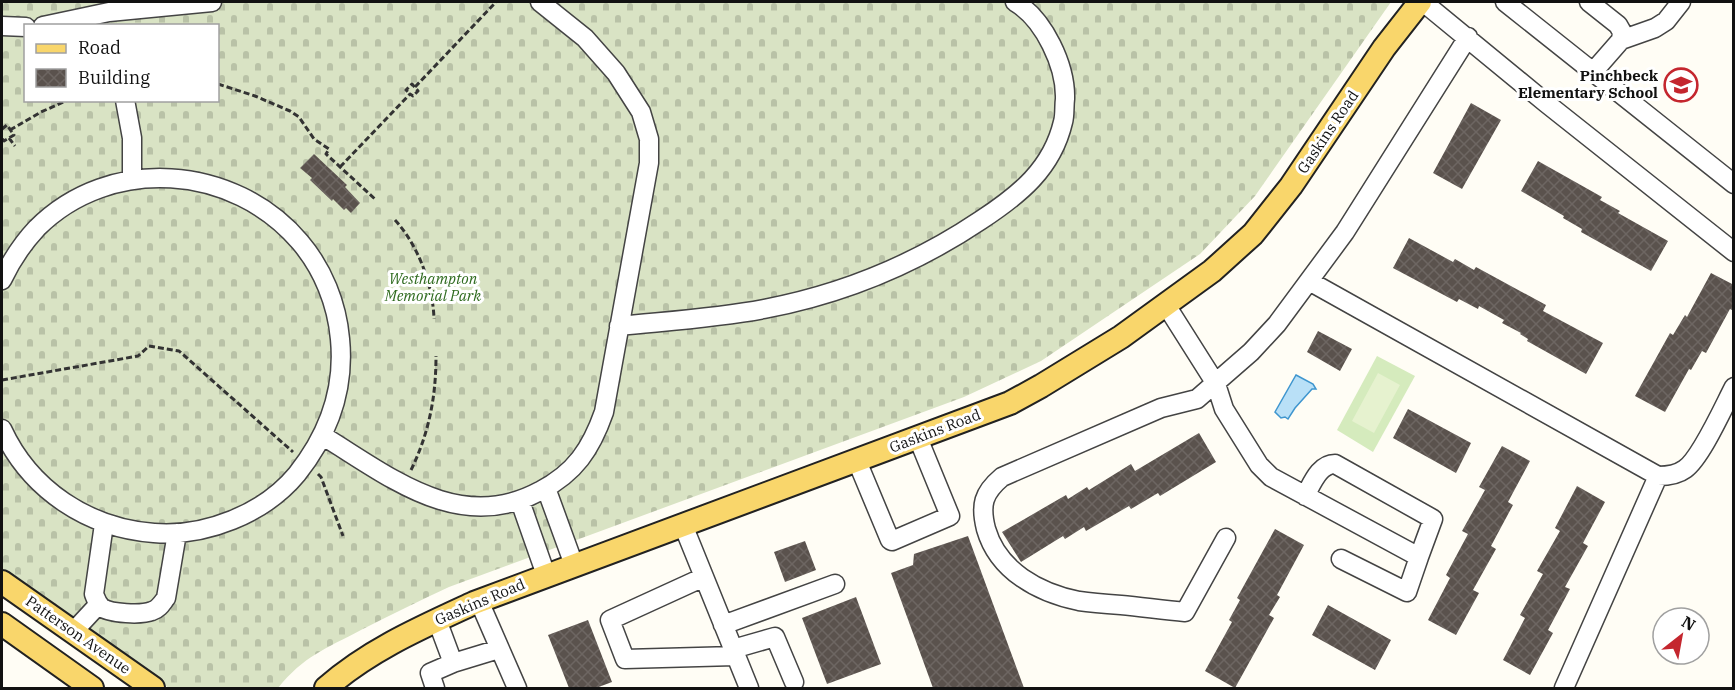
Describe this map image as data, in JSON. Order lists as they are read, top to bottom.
{
  "streets": {
    "main road": ["Gaskins Road", "Patterson Avenue"]
  },
  "parks": ["Westhampton Memorial Park"],
  "places": {
    "school or university": ["Pinchbeck Elementary School"]
  },
  "legend": ["Road", "Building"],
  "north": "top right"
}
